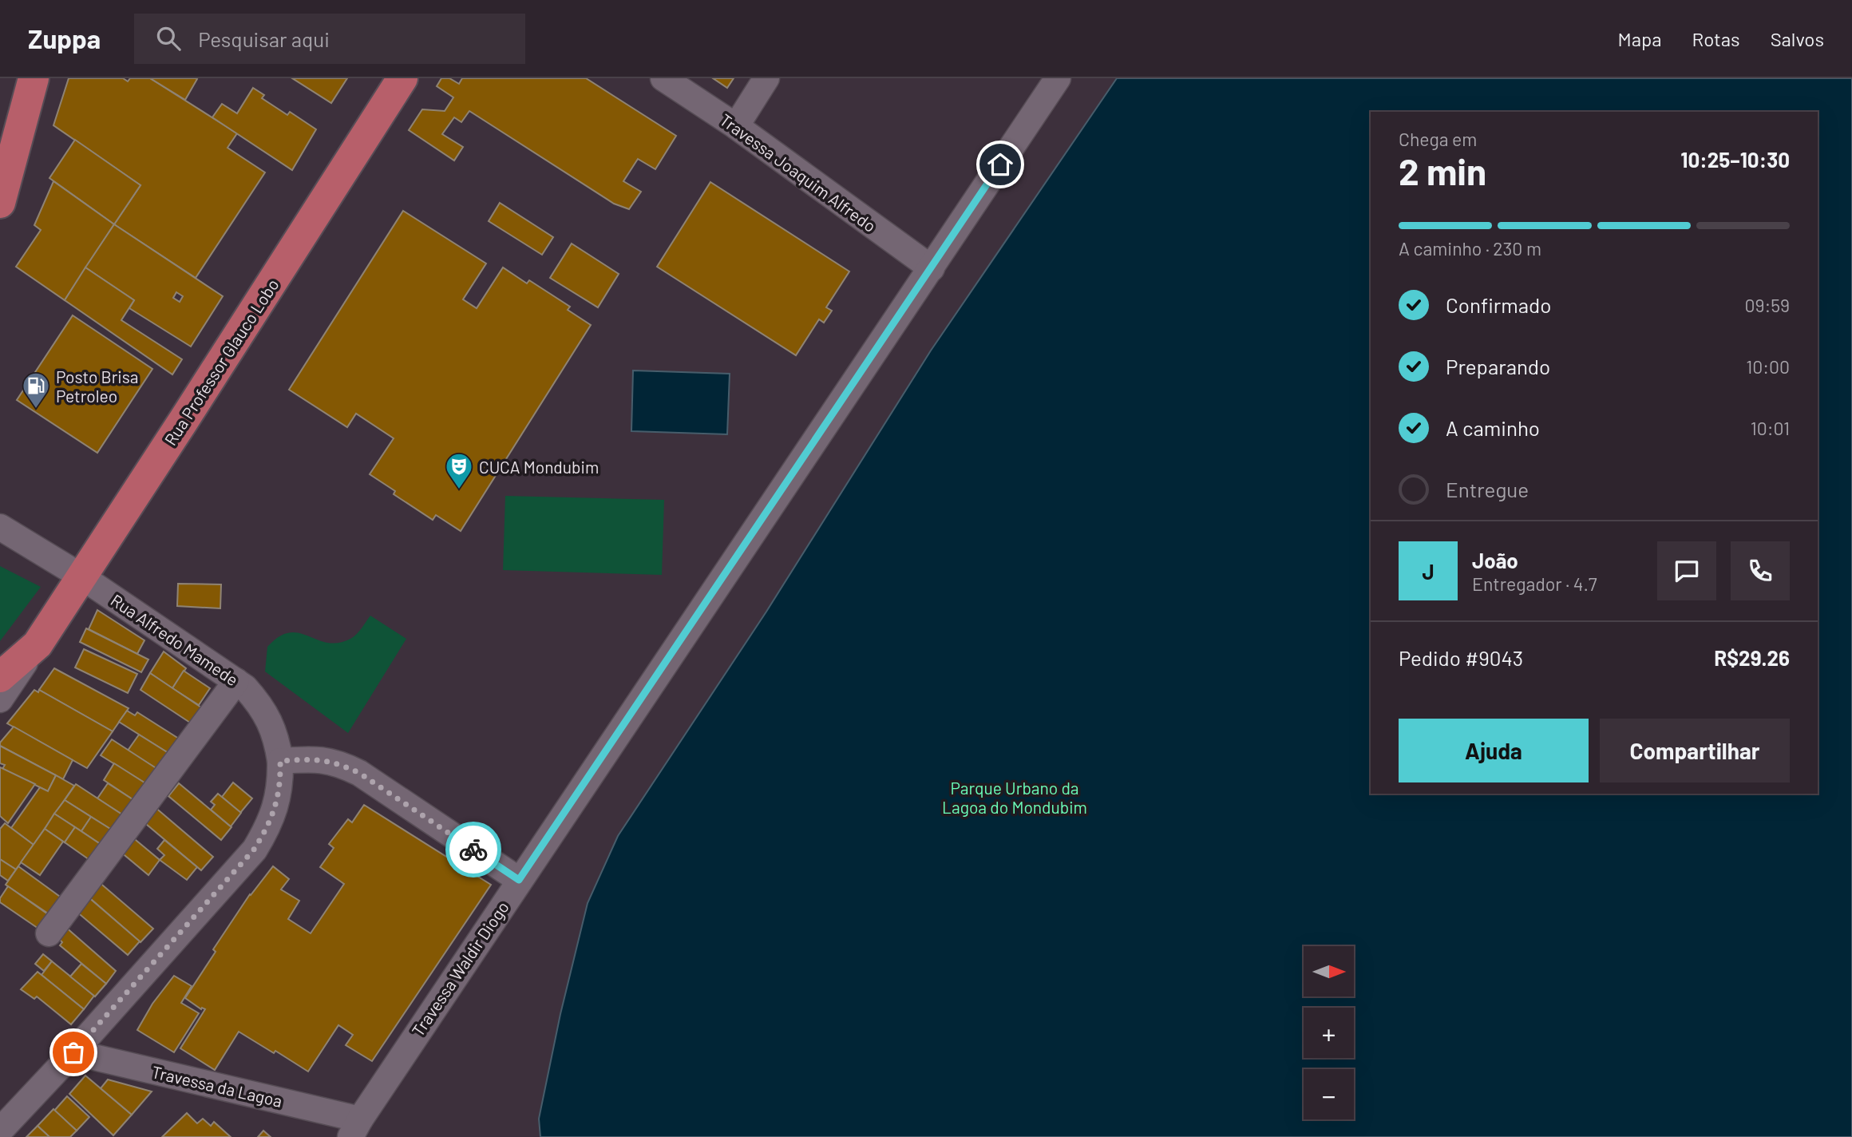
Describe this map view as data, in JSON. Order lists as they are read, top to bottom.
{
  "streets": {
    "main road": ["Rua Professor Glauco Lobo"],
    "street": [
      "Travessa Joaquim Alfredo",
      "Rua Alfredo Mamede",
      "Travessa Waldir Diogo",
      "Travessa da Lagoa"
    ]
  },
  "crossings": [
    ["Travessa Joaquim Alfredo", "Travessa Waldir Diogo"],
    ["Rua Professor Glauco Lobo", "Rua Alfredo Mamede"],
    ["Rua Alfredo Mamede", "Travessa da Lagoa"],
    ["Travessa Waldir Diogo", "Travessa da Lagoa"]
  ],
  "parks": ["Parque Urbano da Lagoa do Mondubim"],
  "places": {
    "fuel station": ["Posto Brisa Petroleo"],
    "theatre": ["CUCA Mondubim"]
  },
  "north": "right",
  "page": {
    "header": "Zuppa",
    "search": "Pesquisar aqui",
    "nav": ["Mapa", "Rotas", "Salvos"],
    "heading": ["2 min", "Chega em", "10:25–10:30"],
    "panel": [
      "João",
      "Entregador · 4.7",
      "Pedido #9043",
      "R$29.26"
    ],
    "bar": "A caminho · 230 m",
    "list": [
      ["Confirmado", "09:59"],
      ["Preparando", "10:00"],
      ["A caminho", "10:01"],
      "Entregue"
    ],
    "round": "J",
    "buttons": ["Ajuda", "Compartilhar"],
    "map_buttons": ["+", "−"]
  }
}
